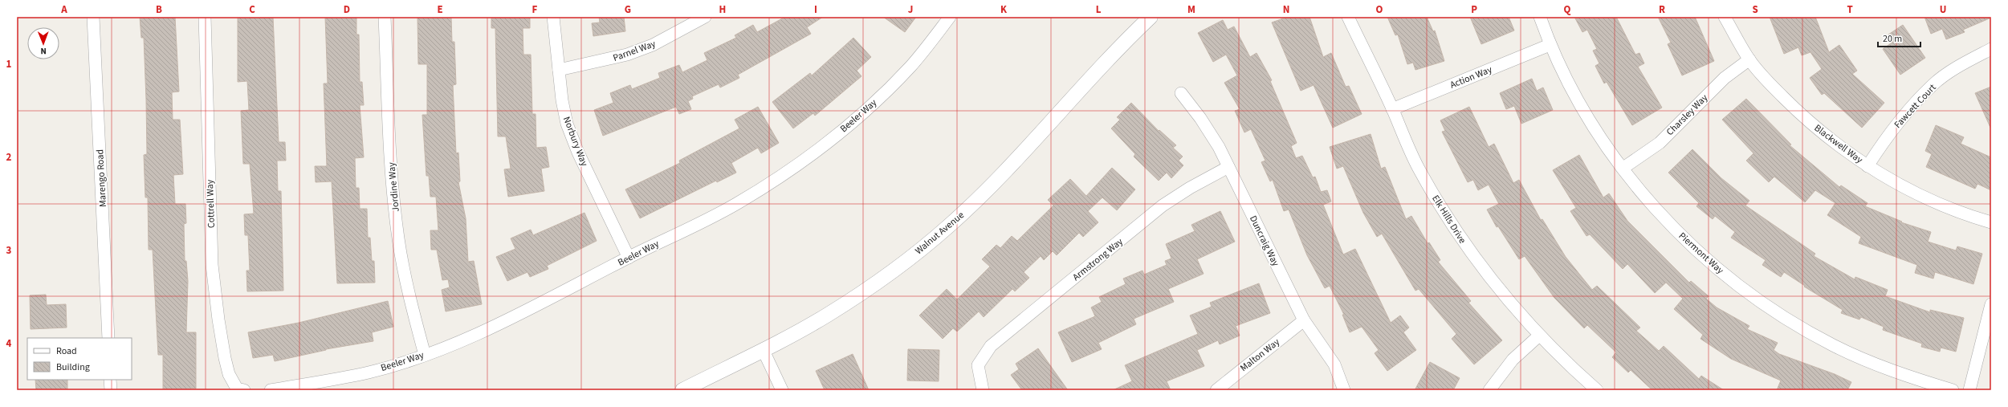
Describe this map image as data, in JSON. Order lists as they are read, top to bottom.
{
  "streets": {
    "street": [
      "Parnel Way",
      "Action Way",
      "Fawcett Court",
      "Charsley Way",
      "Beeler Way",
      "Norbury Way",
      "Blackwell Way",
      "Marengo Road",
      "Jordine Way",
      "Cottrell Way",
      "Elk Hills Drive",
      "Walnut Avenue",
      "Duncraig Way",
      "Piermont Way",
      "Armstrong Way",
      "Malton Way"
    ]
  },
  "crossings": [
    ["Parnel Way", "Norbury Way"],
    ["Action Way", "Elk Hills Drive"],
    ["Action Way", "Piermont Way"],
    ["Fawcett Court", "Blackwell Way"],
    ["Charsley Way", "Blackwell Way"],
    ["Charsley Way", "Piermont Way"],
    ["Beeler Way", "Norbury Way"],
    ["Beeler Way", "Jordine Way"],
    ["Duncraig Way", "Armstrong Way"],
    ["Duncraig Way", "Malton Way"]
  ],
  "legend": ["Road", "Building"],
  "scale_bar": "20 m",
  "north": "bottom",
  "grid": {
    "columns": [
      "A",
      "B",
      "C",
      "D",
      "E",
      "F",
      "G",
      "H",
      "I",
      "J",
      "K",
      "L",
      "M",
      "N",
      "O",
      "P",
      "Q",
      "R",
      "S",
      "T",
      "U"
    ],
    "rows": [
      "1",
      "2",
      "3",
      "4"
    ]
  }
}
